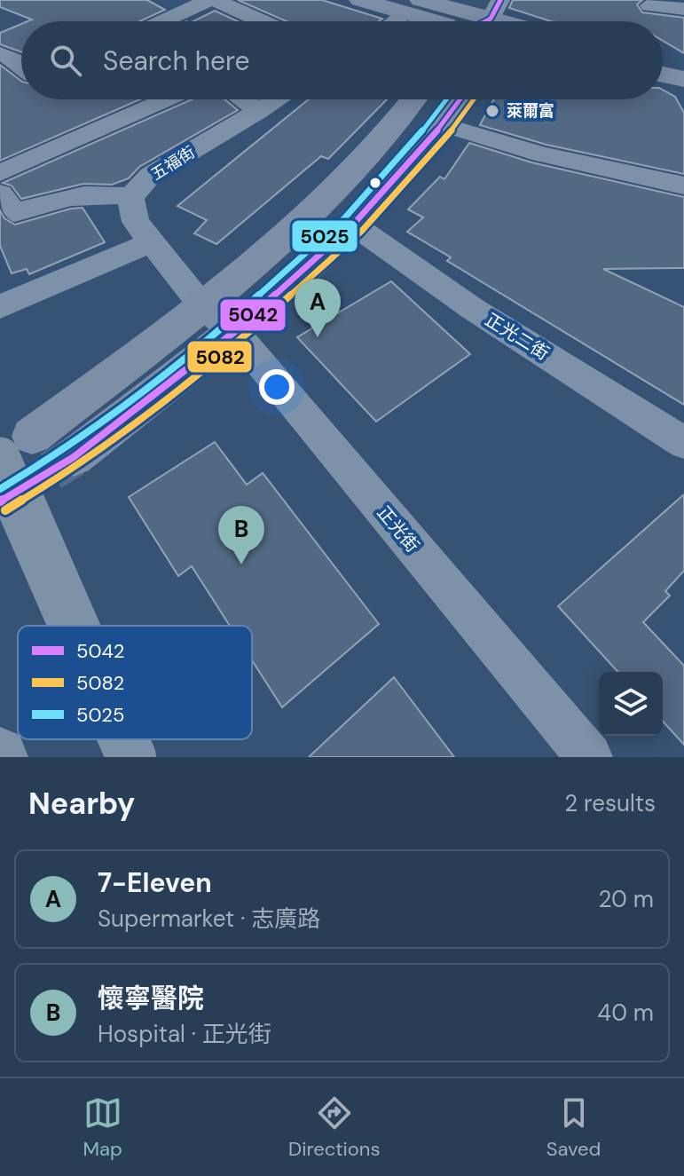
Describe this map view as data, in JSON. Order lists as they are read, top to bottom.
{
  "streets": {
    "street": ["五福街", "正光二街", "正光街"]
  },
  "places": ["萊爾富"],
  "lines": ["transit line 5042", "transit line 5082", "transit line 5025"],
  "legend": ["5042", "5082", "5025"],
  "page": {
    "search": "Search here",
    "pins": ["A", "B"],
    "heading": ["Nearby", "2 results"],
    "list": [
      {
        "mark": "A",
        "name": "7-Eleven",
        "note": "Supermarket · 志廣路",
        "value": "20 m"
      },
      {
        "mark": "B",
        "name": "懷寧醫院",
        "note": "Hospital · 正光街",
        "value": "40 m"
      }
    ],
    "nav": ["Map", "Directions", "Saved"]
  }
}
